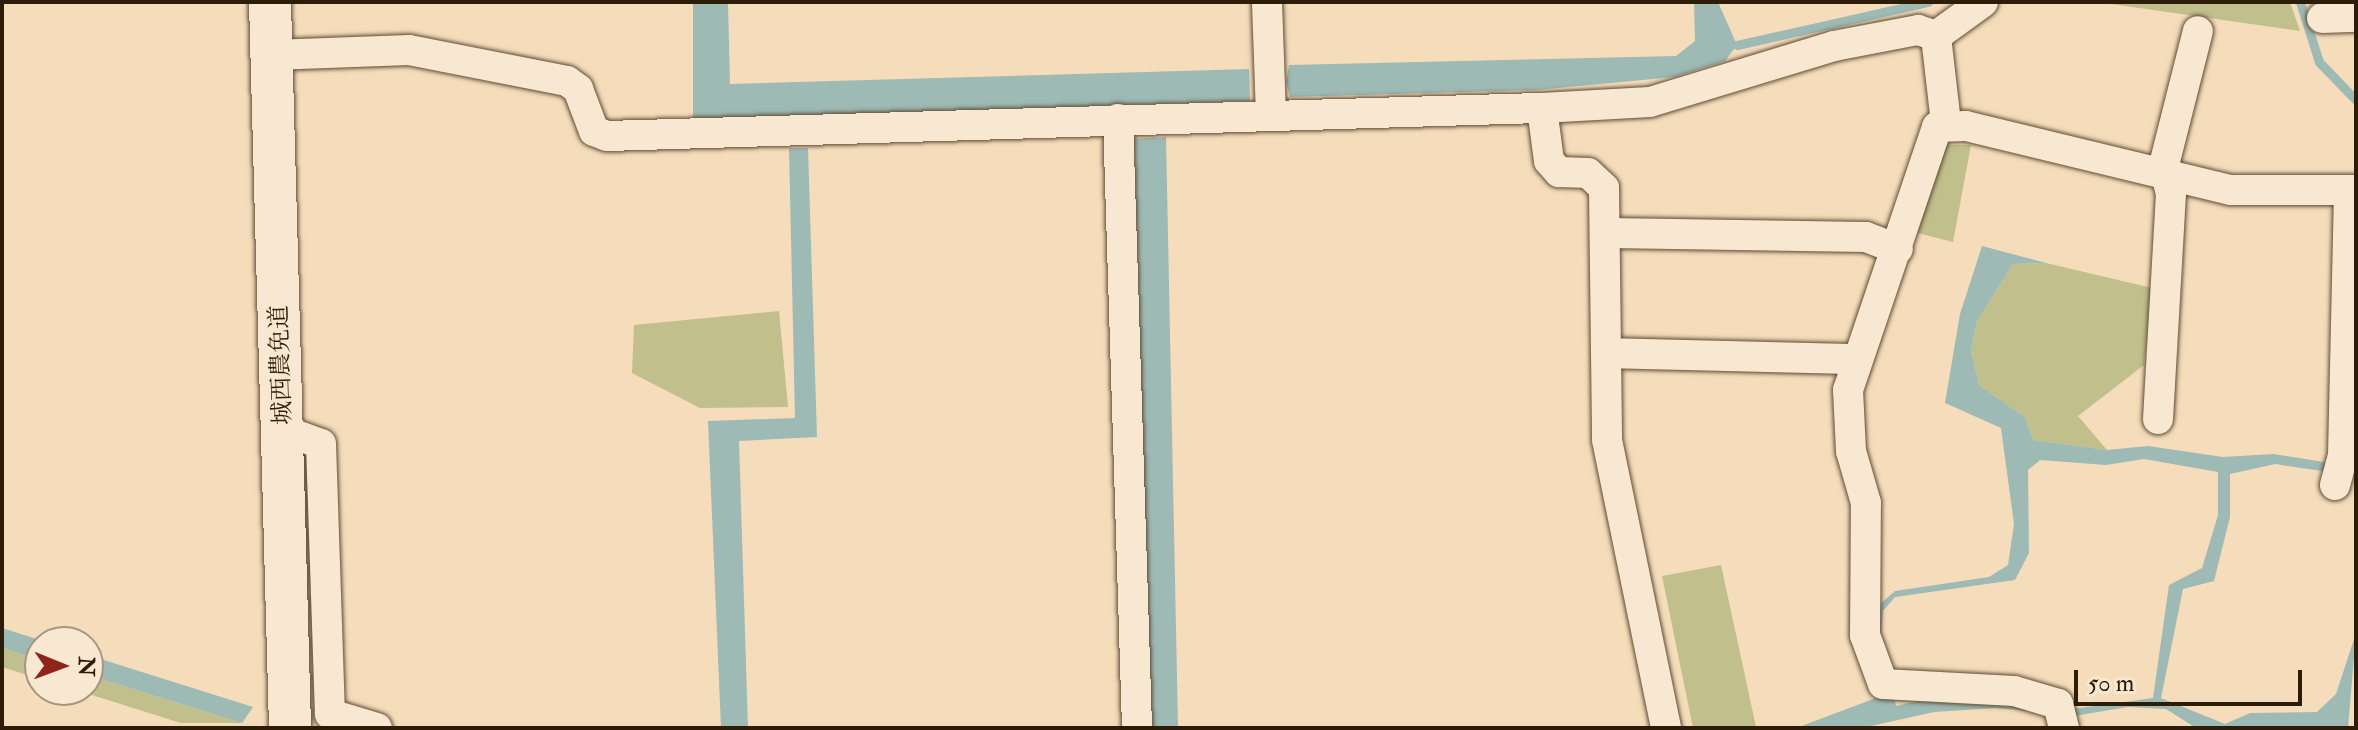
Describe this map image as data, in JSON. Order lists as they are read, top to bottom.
{
  "streets": {
    "street": ["城西農免道"]
  },
  "scale_bar": "50 m",
  "north": "right"
}
